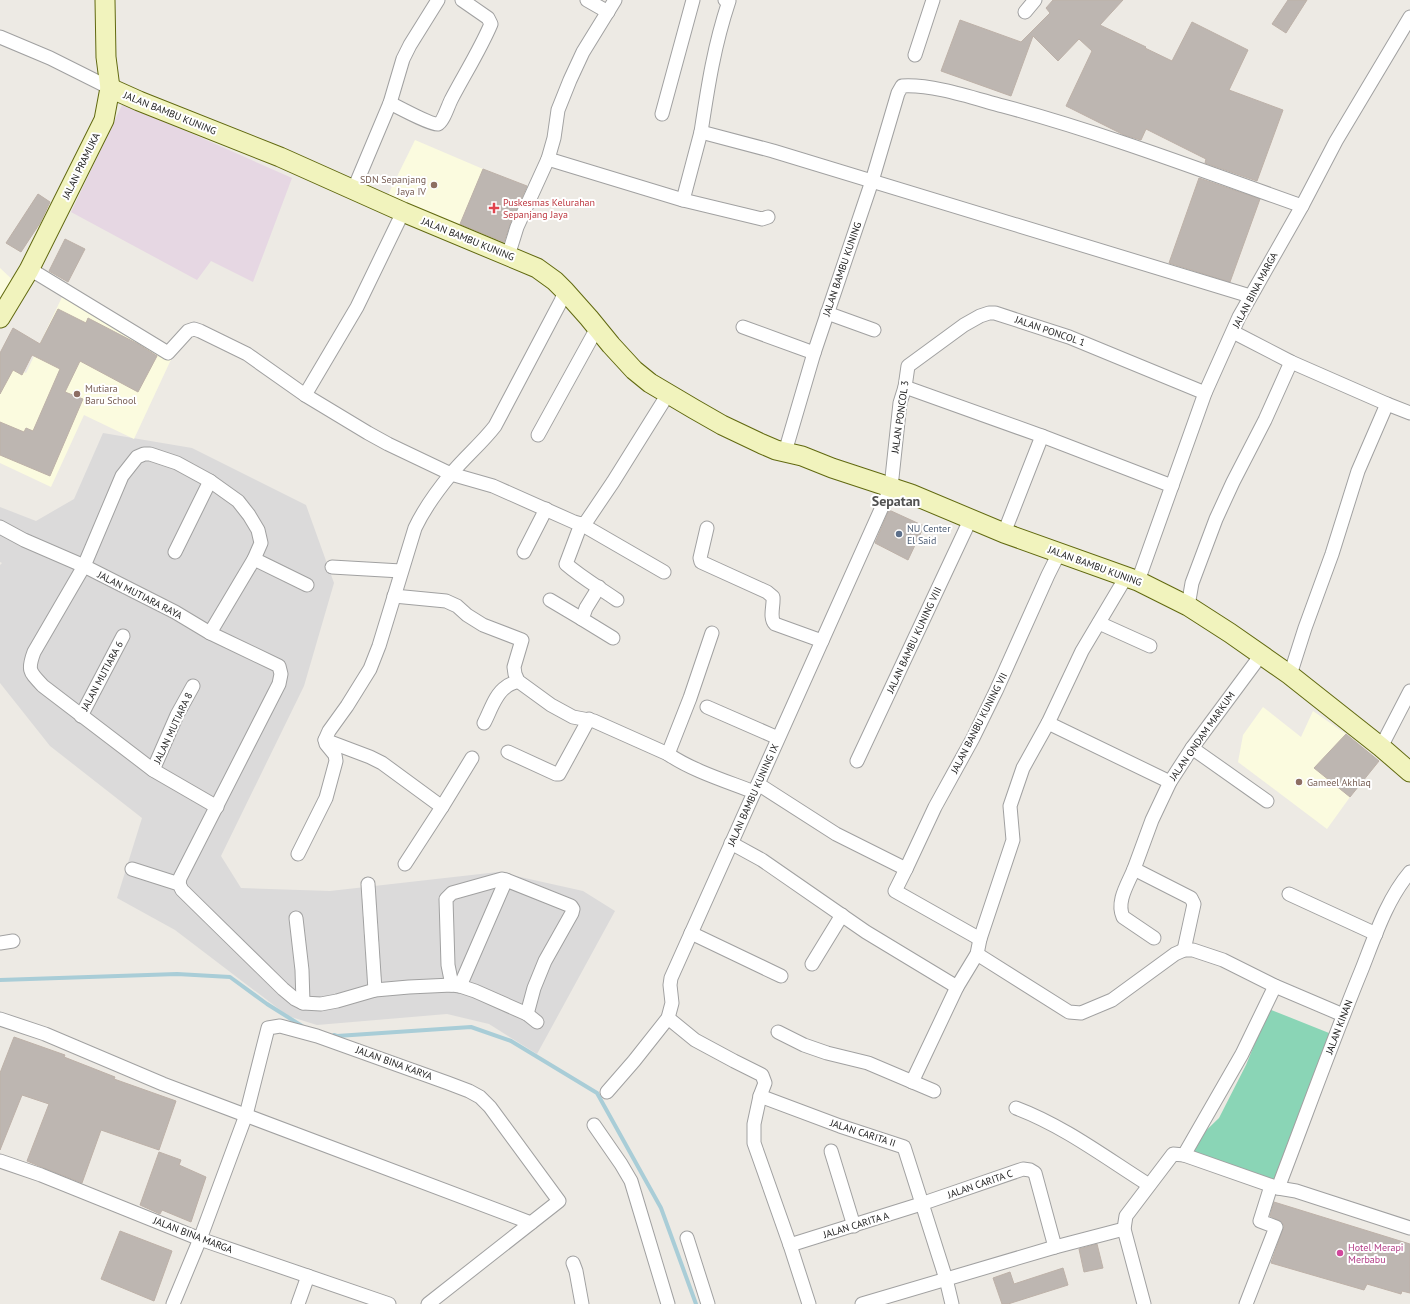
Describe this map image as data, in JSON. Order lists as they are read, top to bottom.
{
  "streets": {
    "street": [
      "JALAN BAMBU KUNING",
      "JALAN PRAMUKA",
      "JALAN BINA MARGA",
      "JALAN PONCOL 1",
      "JALAN PONCOL 3",
      "JALAN MUTIARA RAYA",
      "JALAN BAMBU KUNING VIII",
      "JALAN MUTIARA 6",
      "JALAN BANBU KUNING VII",
      "JALAN MUTIARA 8",
      "JALAN ONDAM MARKUM",
      "JALAN BAMBU KUNING IX",
      "JALAN KINAN",
      "JALAN BINA KARYA",
      "JALAN CARITA II",
      "JALAN CARITA C",
      "JALAN CARITA A"
    ]
  },
  "crossings": [
    ["JALAN BAMBU KUNING", "JALAN PRAMUKA"],
    ["JALAN BAMBU KUNING", "JALAN BINA MARGA"],
    ["JALAN BAMBU KUNING", "JALAN PONCOL 3"],
    ["JALAN BAMBU KUNING", "JALAN BAMBU KUNING VIII"],
    ["JALAN BAMBU KUNING", "JALAN BANBU KUNING VII"],
    ["JALAN BAMBU KUNING", "JALAN ONDAM MARKUM"],
    ["JALAN BAMBU KUNING", "JALAN BAMBU KUNING IX"],
    ["JALAN BINA MARGA", "JALAN PONCOL 1"],
    ["JALAN BINA MARGA", "JALAN BANBU KUNING VII"],
    ["JALAN PONCOL 1", "JALAN PONCOL 3"],
    ["JALAN PONCOL 3", "JALAN BAMBU KUNING IX"],
    ["JALAN CARITA II", "JALAN CARITA C"],
    ["JALAN CARITA II", "JALAN CARITA A"],
    ["JALAN CARITA C", "JALAN CARITA A"]
  ],
  "districts": ["Sepatan"],
  "places": {
    "other": [
      "SDN Sepanjang Jaya IV",
      "Mutiara Baru School",
      "NU Center El Said",
      "Gameel Akhlaq",
      "Hotel Merapi Merbabu"
    ],
    "health": ["Puskesmas Kelurahan Sepanjang Jaya"]
  }
}
